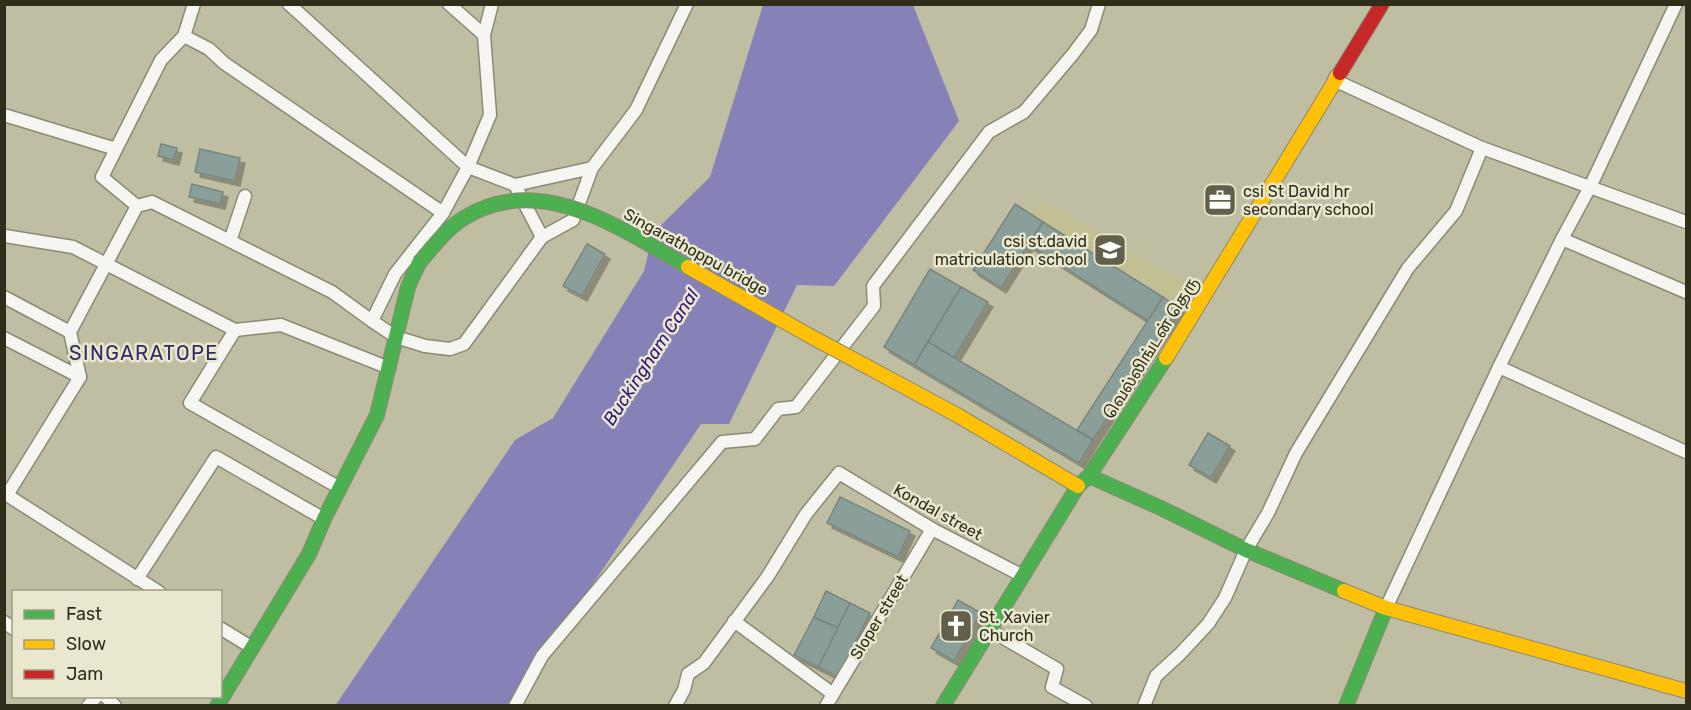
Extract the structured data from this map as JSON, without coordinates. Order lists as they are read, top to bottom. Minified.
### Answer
{"streets":{"main road":["Singarathoppu bridge","வெல்லிங்டன் தெரு"],"street":["Kondal street","Sloper street"]},"crossings":[["Singarathoppu bridge","வெல்லிங்டன் தெரு"],["வெல்லிங்டன் தெரு","Kondal street"],["Kondal street","Sloper street"]],"districts":["SINGARATOPE"],"water":["Buckingham Canal"],"places":{"office":["csi St David hr secondary school"],"school or university":["csi st.david matriculation school"],"church":["St. Xavier Church"]},"legend":["Fast","Slow","Jam"]}
